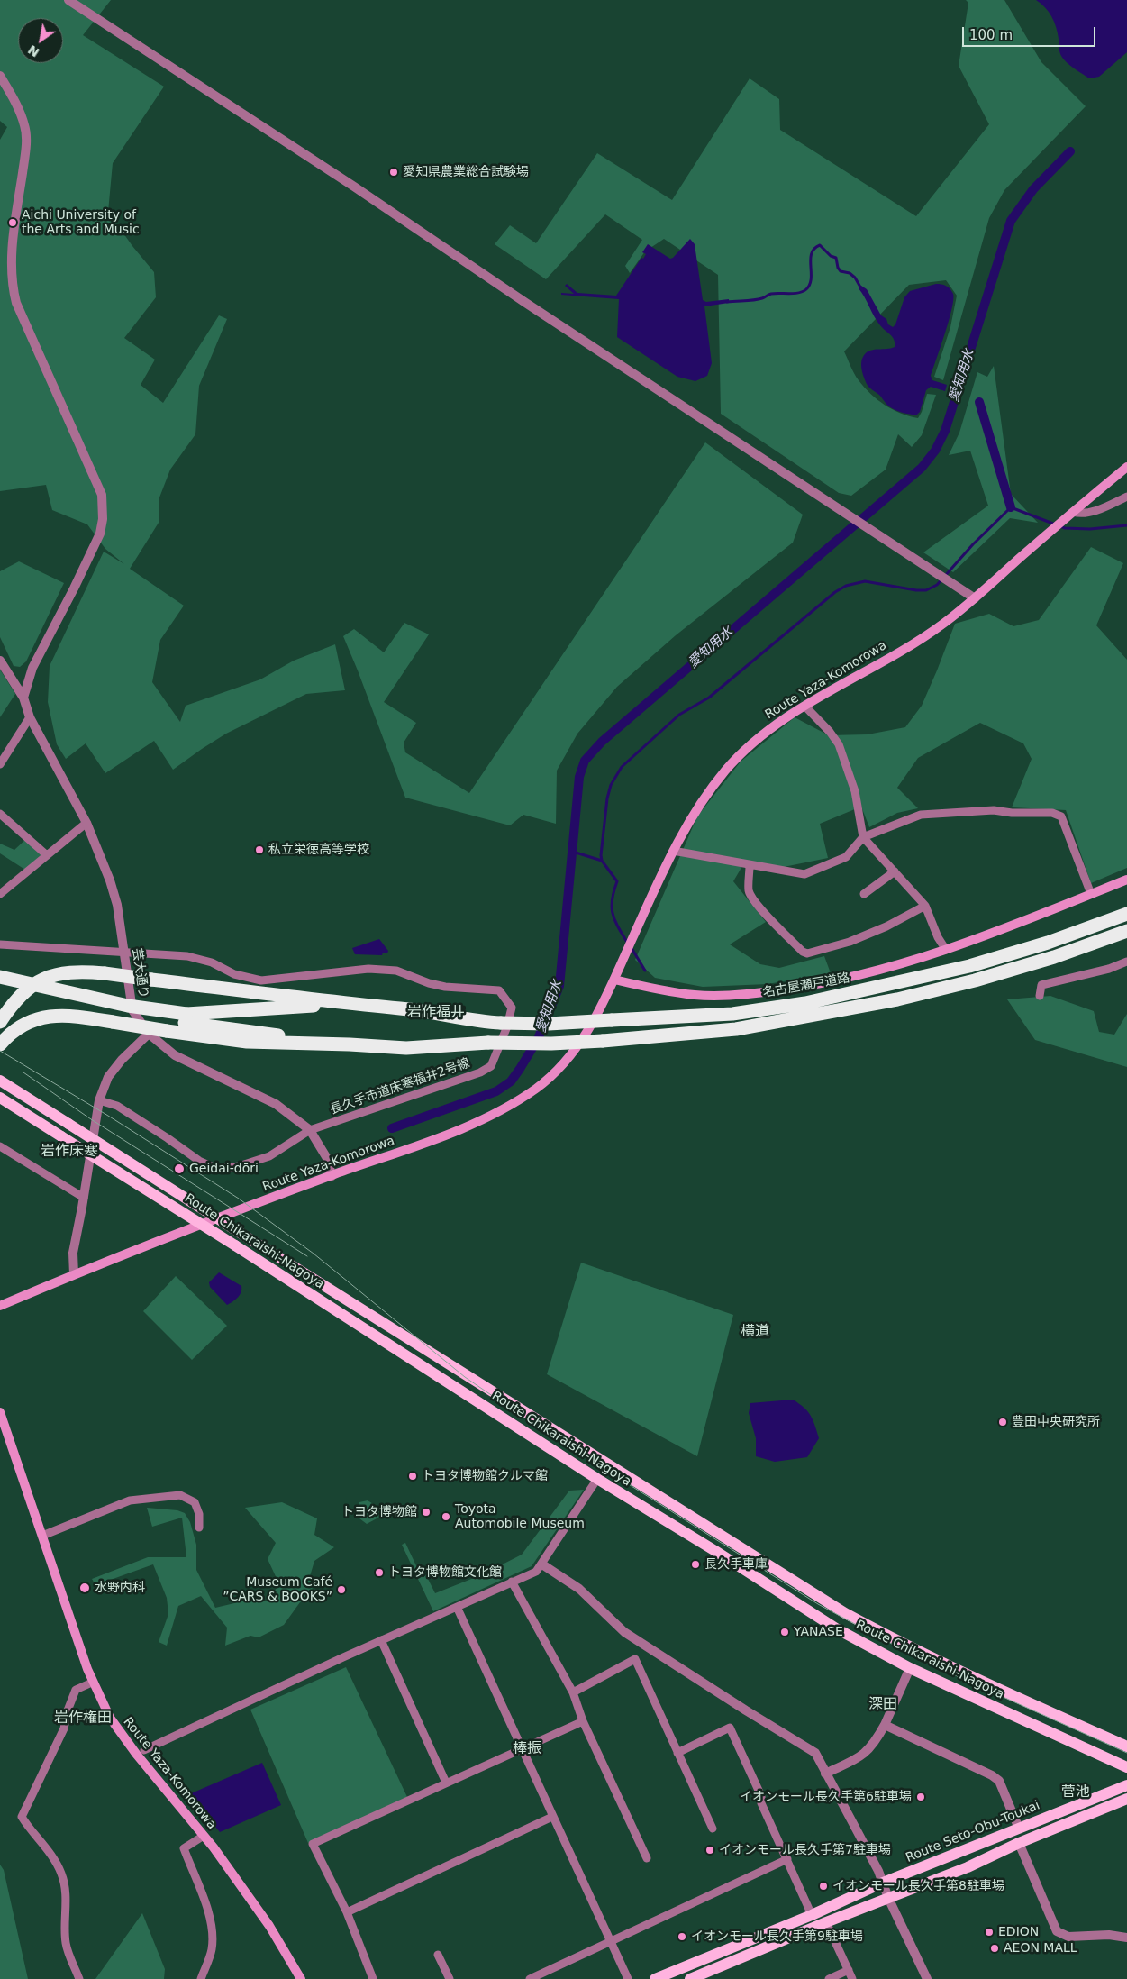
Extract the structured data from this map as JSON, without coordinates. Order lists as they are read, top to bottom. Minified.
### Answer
{"streets":{"highway":["名古屋瀬戸道路"],"main road":["Route Yaza-Komorowa","Route Chikaraishi-Nagoya","Route Seto-Obu-Toukai"],"street":["芸大通り","長久手市道床寒福井2号線"]},"crossings":[["芸大通り","長久手市道床寒福井2号線"]],"districts":["岩作福井","岩作床寒","横道","深田","岩作権田","棒振","菅池"],"water":["愛知用水"],"places":["愛知県農業総合試験場","Aichi University of the Arts and Music","私立栄徳高等学校","Geidai-dōri","豊田中央研究所","トヨタ博物館クルマ館","トヨタ博物館","Toyota Automobile Museum","長久手車庫","トヨタ博物館文化館","水野内科","Museum Café ”CARS & BOOKS”","YANASE","イオンモール長久手第6駐車場","イオンモール長久手第7駐車場","イオンモール長久手第8駐車場","EDION","イオンモール長久手第9駐車場","AEON MALL"],"scale_bar":"100 m","north":"bottom left"}
